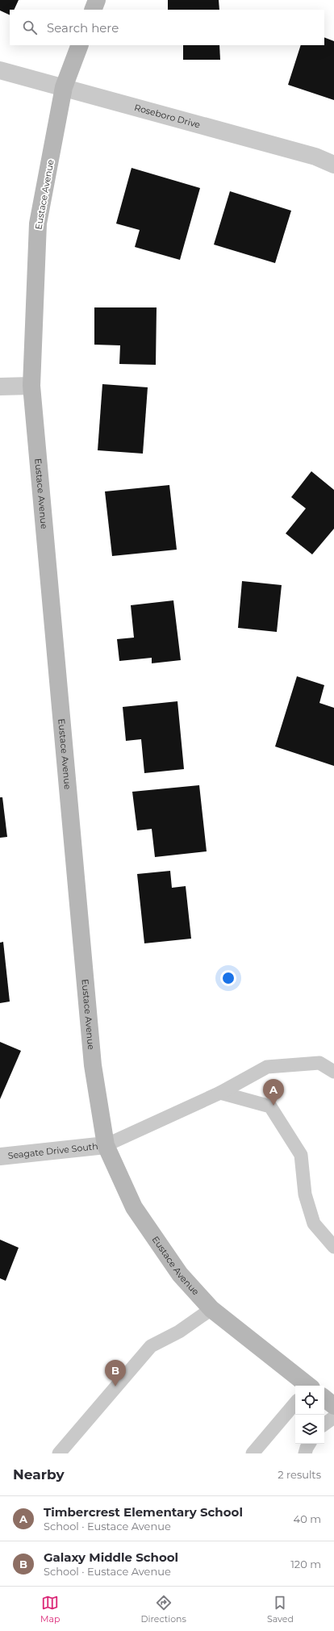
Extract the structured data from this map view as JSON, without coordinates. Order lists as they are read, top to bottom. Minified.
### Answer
{"streets":{"street":["Roseboro Drive","Eustace Avenue","Seagate Drive South"]},"crossings":[["Roseboro Drive","Eustace Avenue"],["Eustace Avenue","Seagate Drive South"]],"page":{"search":"Search here","pins":["A","B"],"heading":["Nearby","2 results"],"list":[{"mark":"A","name":"Timbercrest Elementary School","note":"School · Eustace Avenue","value":"40 m"},{"mark":"B","name":"Galaxy Middle School","note":"School · Eustace Avenue","value":"120 m"}],"nav":["Map","Directions","Saved"]}}
